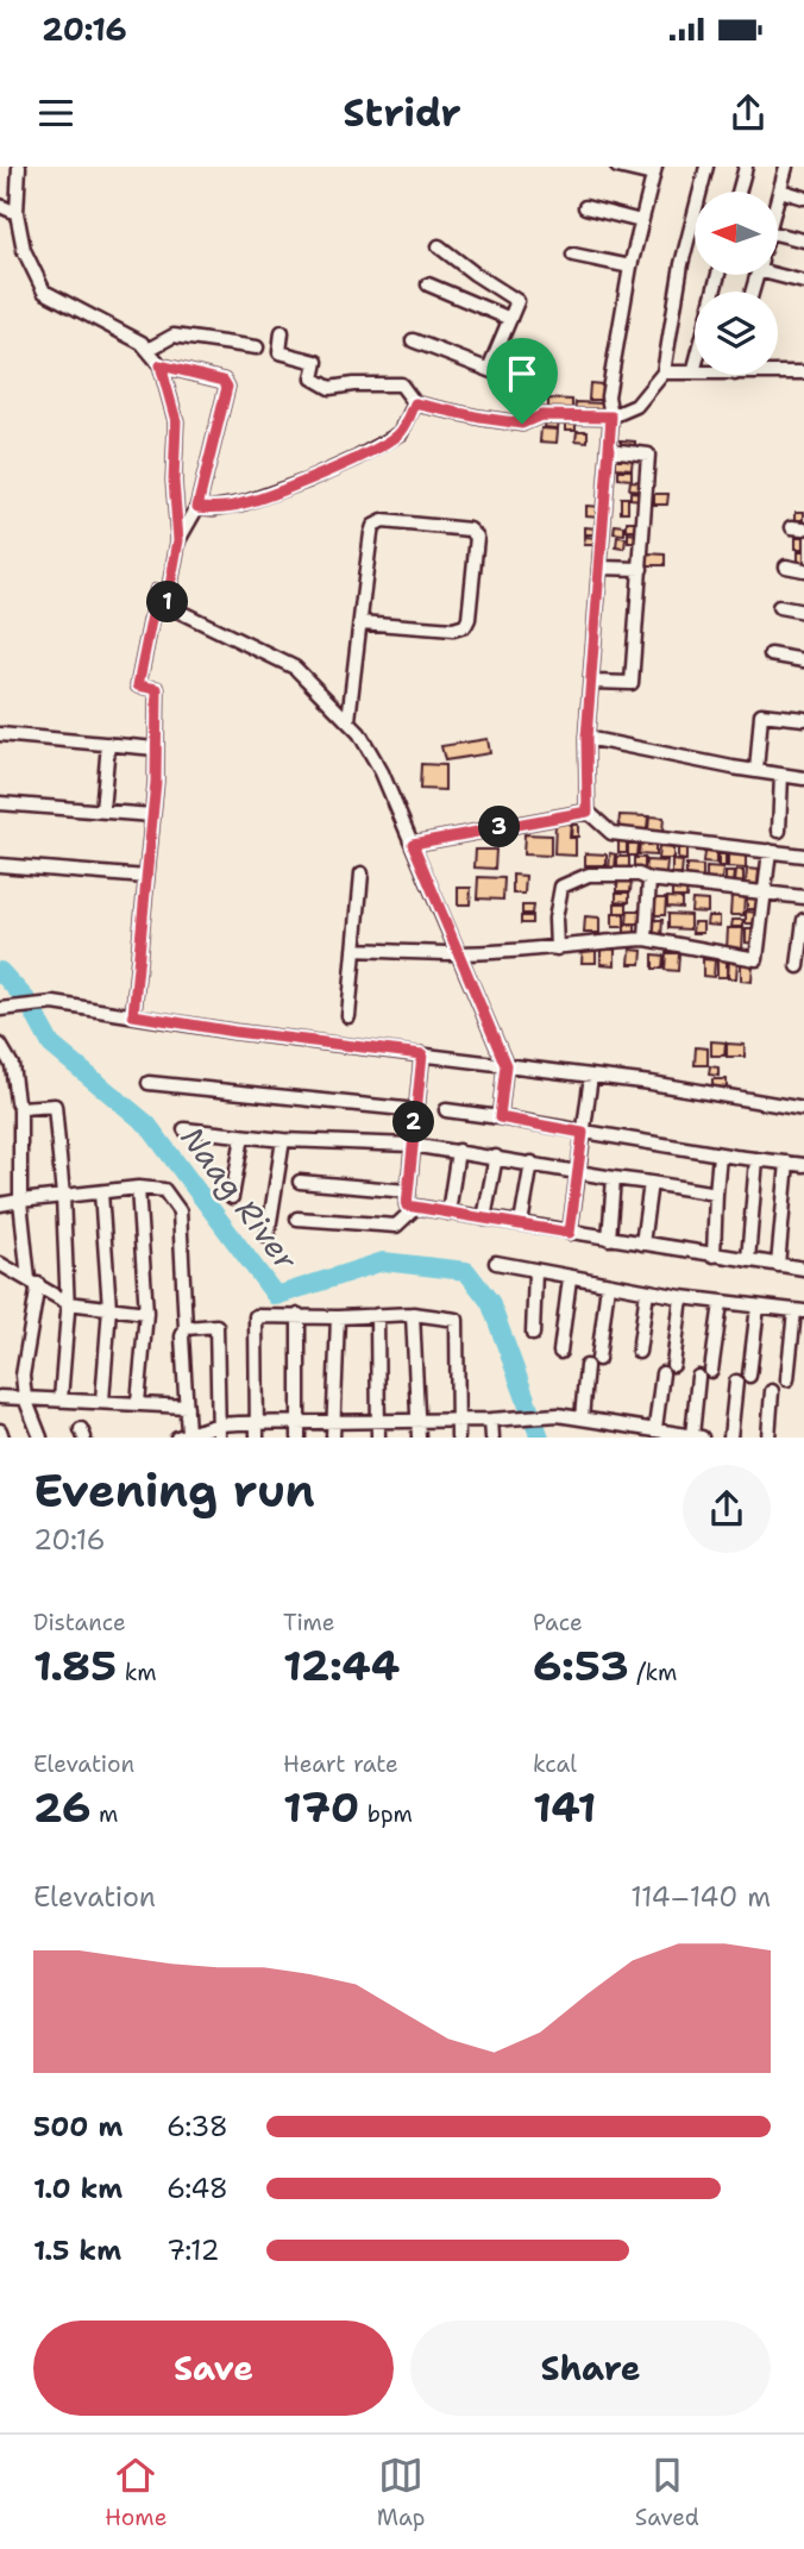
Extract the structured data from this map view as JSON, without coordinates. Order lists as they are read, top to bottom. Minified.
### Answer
{"water":["Naag River"],"north":"left","page":{"status":"20:16","header":"Stridr","pins":["1","3","2"],"heading":["Evening run","20:16"],"stats":[["Distance","1.85 km"],["Time","12:44"],["Pace","6:53 /km"],["Elevation","26 m"],["Heart rate","170 bpm"],["kcal","141"]],"chart":["Elevation","114–140 m"],"list":[{"name":"500 m","note":"6:38"},{"name":"1.0 km","note":"6:48"},{"name":"1.5 km","note":"7:12"}],"buttons":["Save","Share"],"tabs":["Home","Map","Saved"]}}
